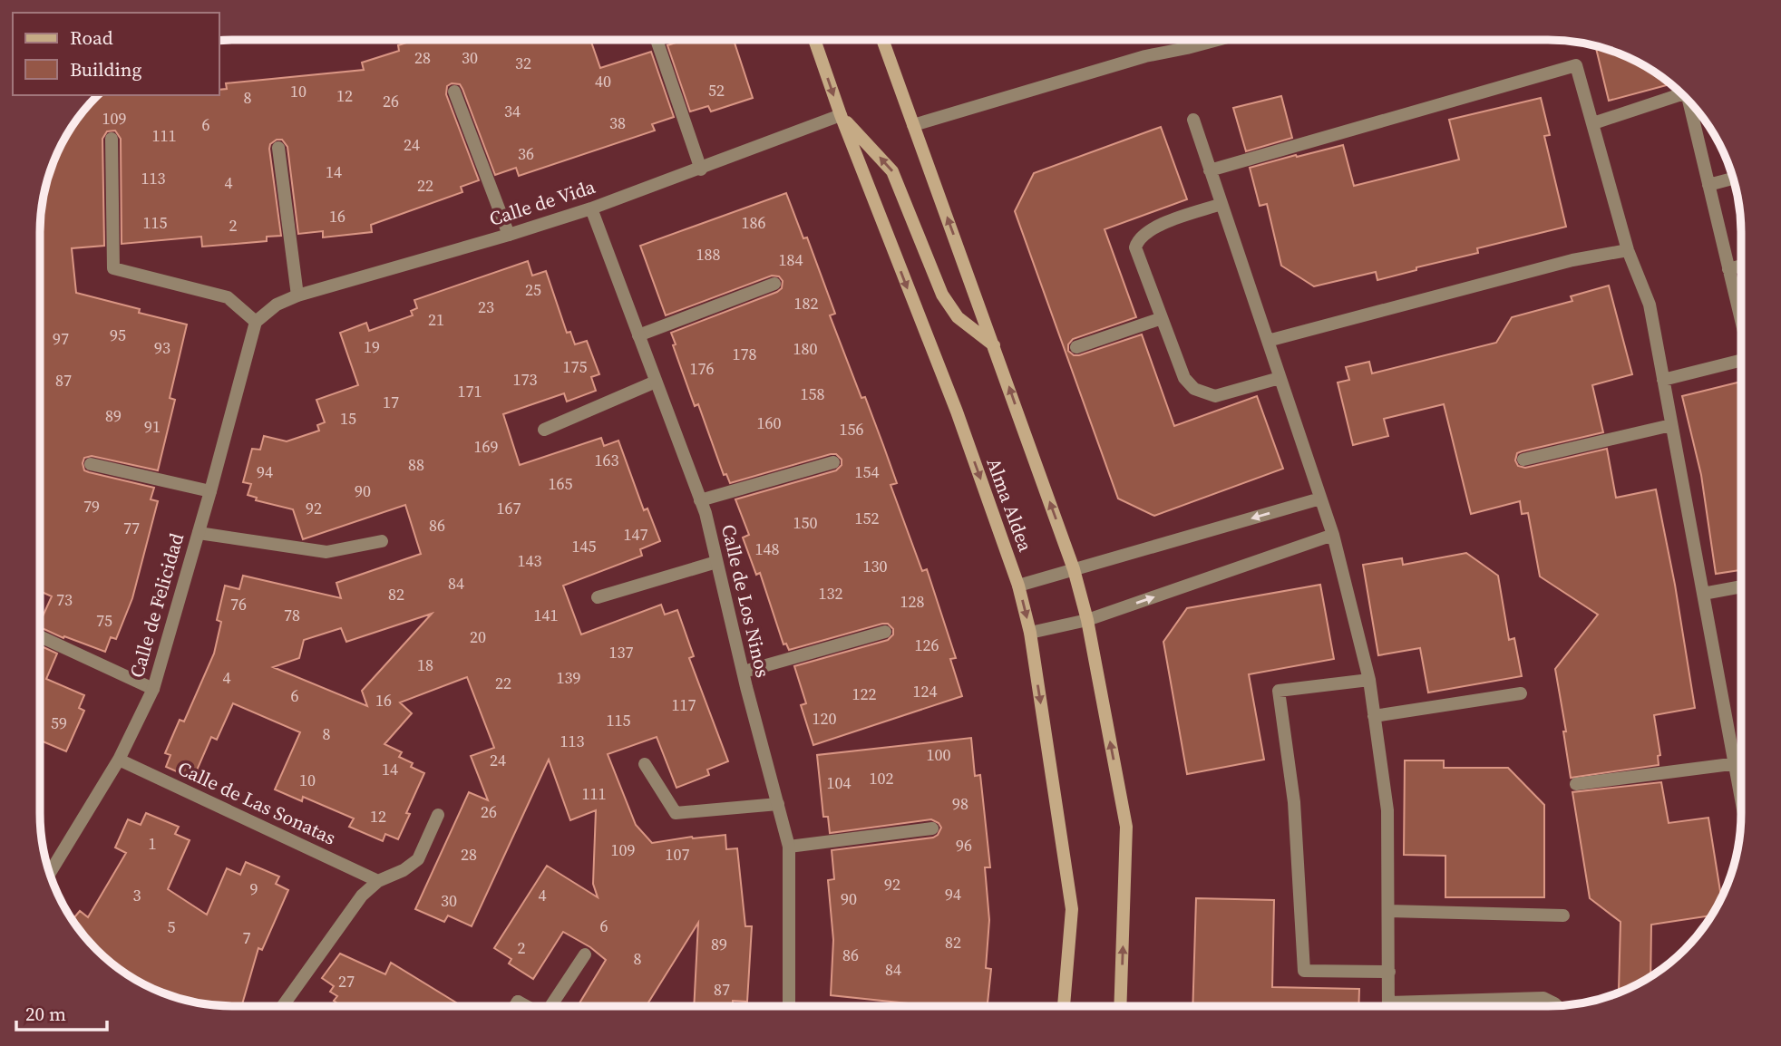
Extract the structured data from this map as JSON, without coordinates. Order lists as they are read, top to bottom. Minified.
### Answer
{"streets":{"main road":["Alma Aldea"],"street":["Calle de Vida","Calle de Los Ninos","Calle de Felicidad","Calle de Las Sonatas"]},"crossings":[["Calle de Vida","Alma Aldea"],["Calle de Vida","Calle de Los Ninos"],["Calle de Vida","Calle de Felicidad"],["Calle de Felicidad","Calle de Las Sonatas"]],"house_numbers":["28","30","32","40","52","10","12","8","26","34","109","38","6","111","24","36","14","113","4","22","16","115","186","2","188","184","25","182","23","21","95","97","19","93","180","178","175","176","173","87","171","158","17","89","15","160","91","156","169","163","88","94","154","165","90","79","92","167","152","150","86","77","147","145","148","143","130","84","132","82","73","128","76","78","141","75","20","126","137","18","4","139","22","124","122","6","16","117","120","115","59","8","113","100","24","14","102","10","104","111","98","26","12","1","96","109","28","107","92","9","94","3","4","90","30","6","5","7","82","89","2","86","8","84","27","87"],"legend":["Road","Building"],"scale_bar":"20 m"}
